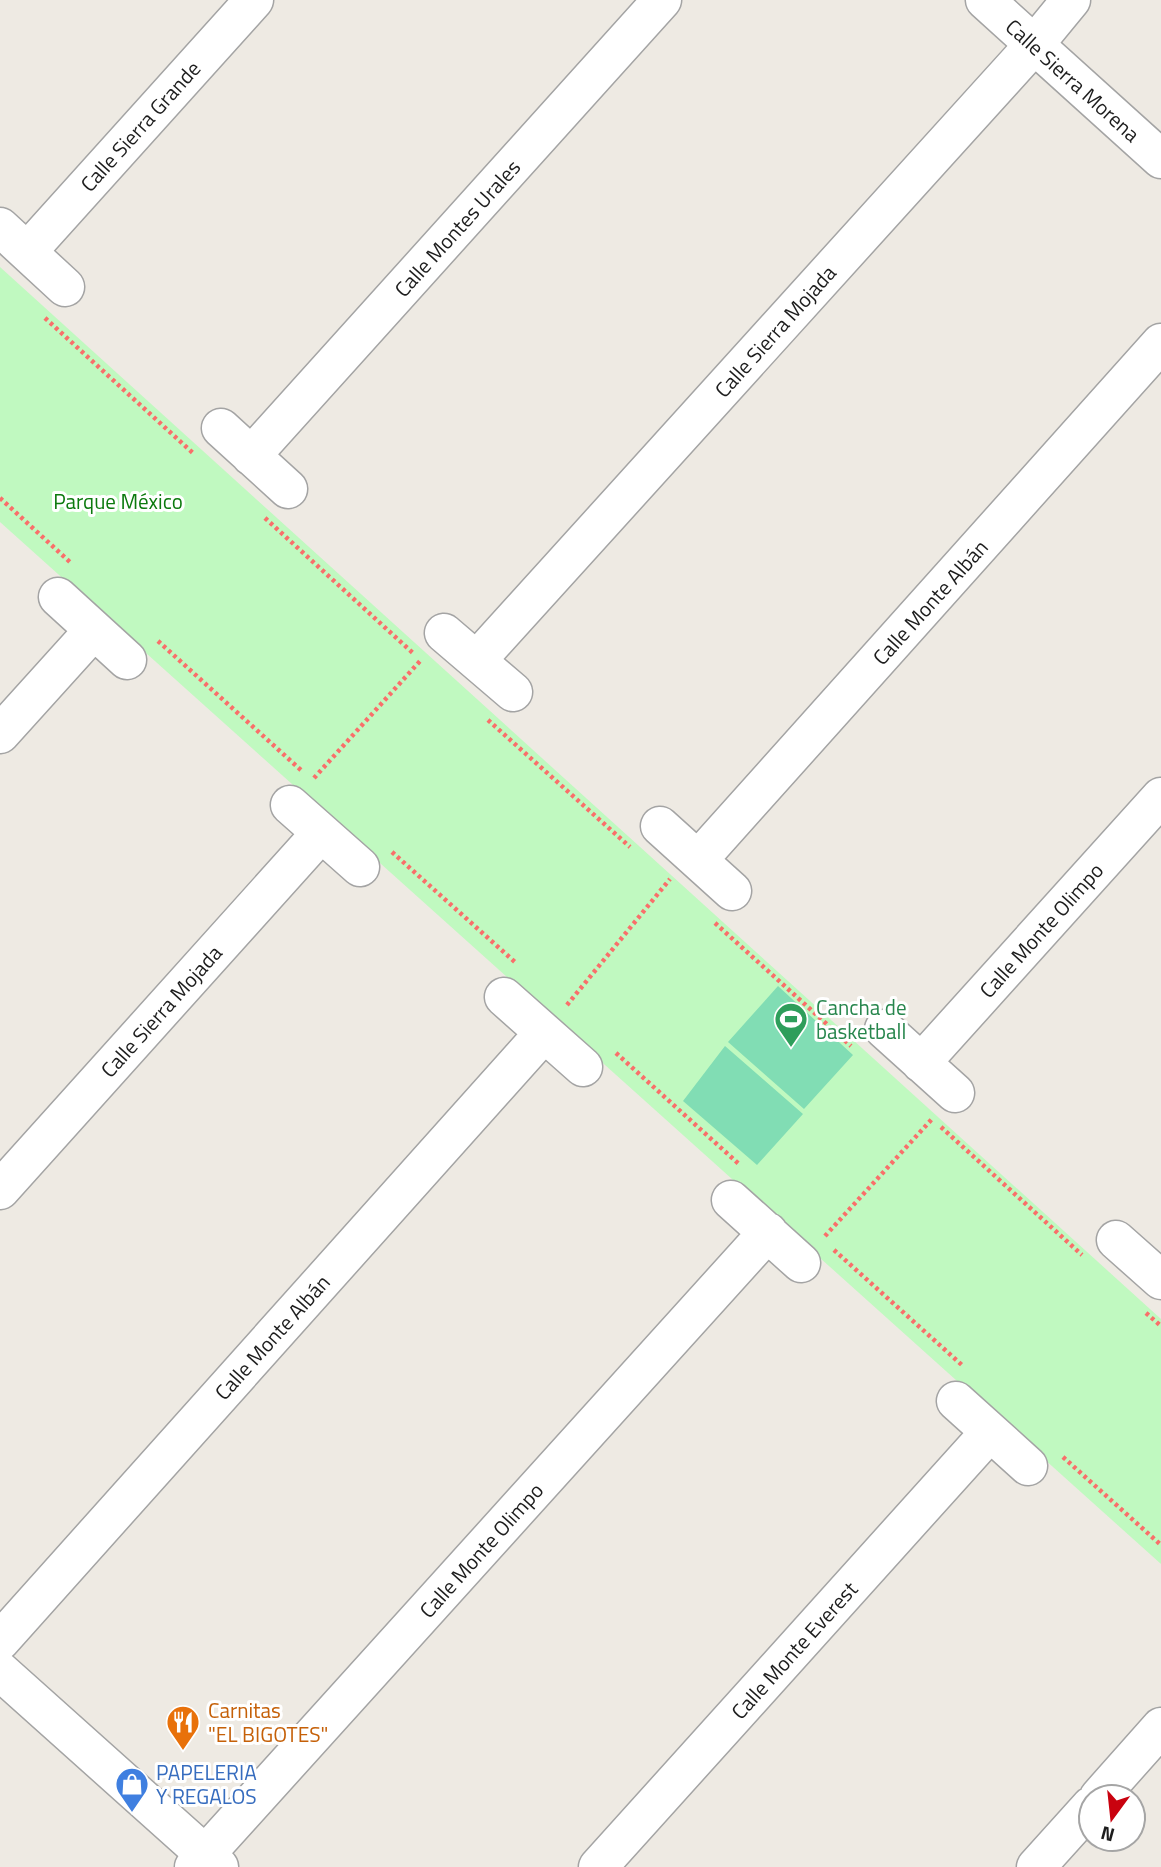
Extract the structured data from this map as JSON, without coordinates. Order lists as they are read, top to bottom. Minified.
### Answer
{"streets":{"street":["Calle Sierra Morena","Calle Sierra Grande","Calle Montes Urales","Calle Sierra Mojada","Calle Monte Albán","Calle Monte Olimpo","Calle Monte Everest"]},"crossings":[["Calle Sierra Morena","Calle Sierra Mojada"]],"parks":["Parque México"],"places":{"sports":["Cancha de basketball"],"restaurant":["Carnitas \"EL BIGOTES\""],"shop":["PAPELERIA Y REGALOS"]},"north":"bottom"}
